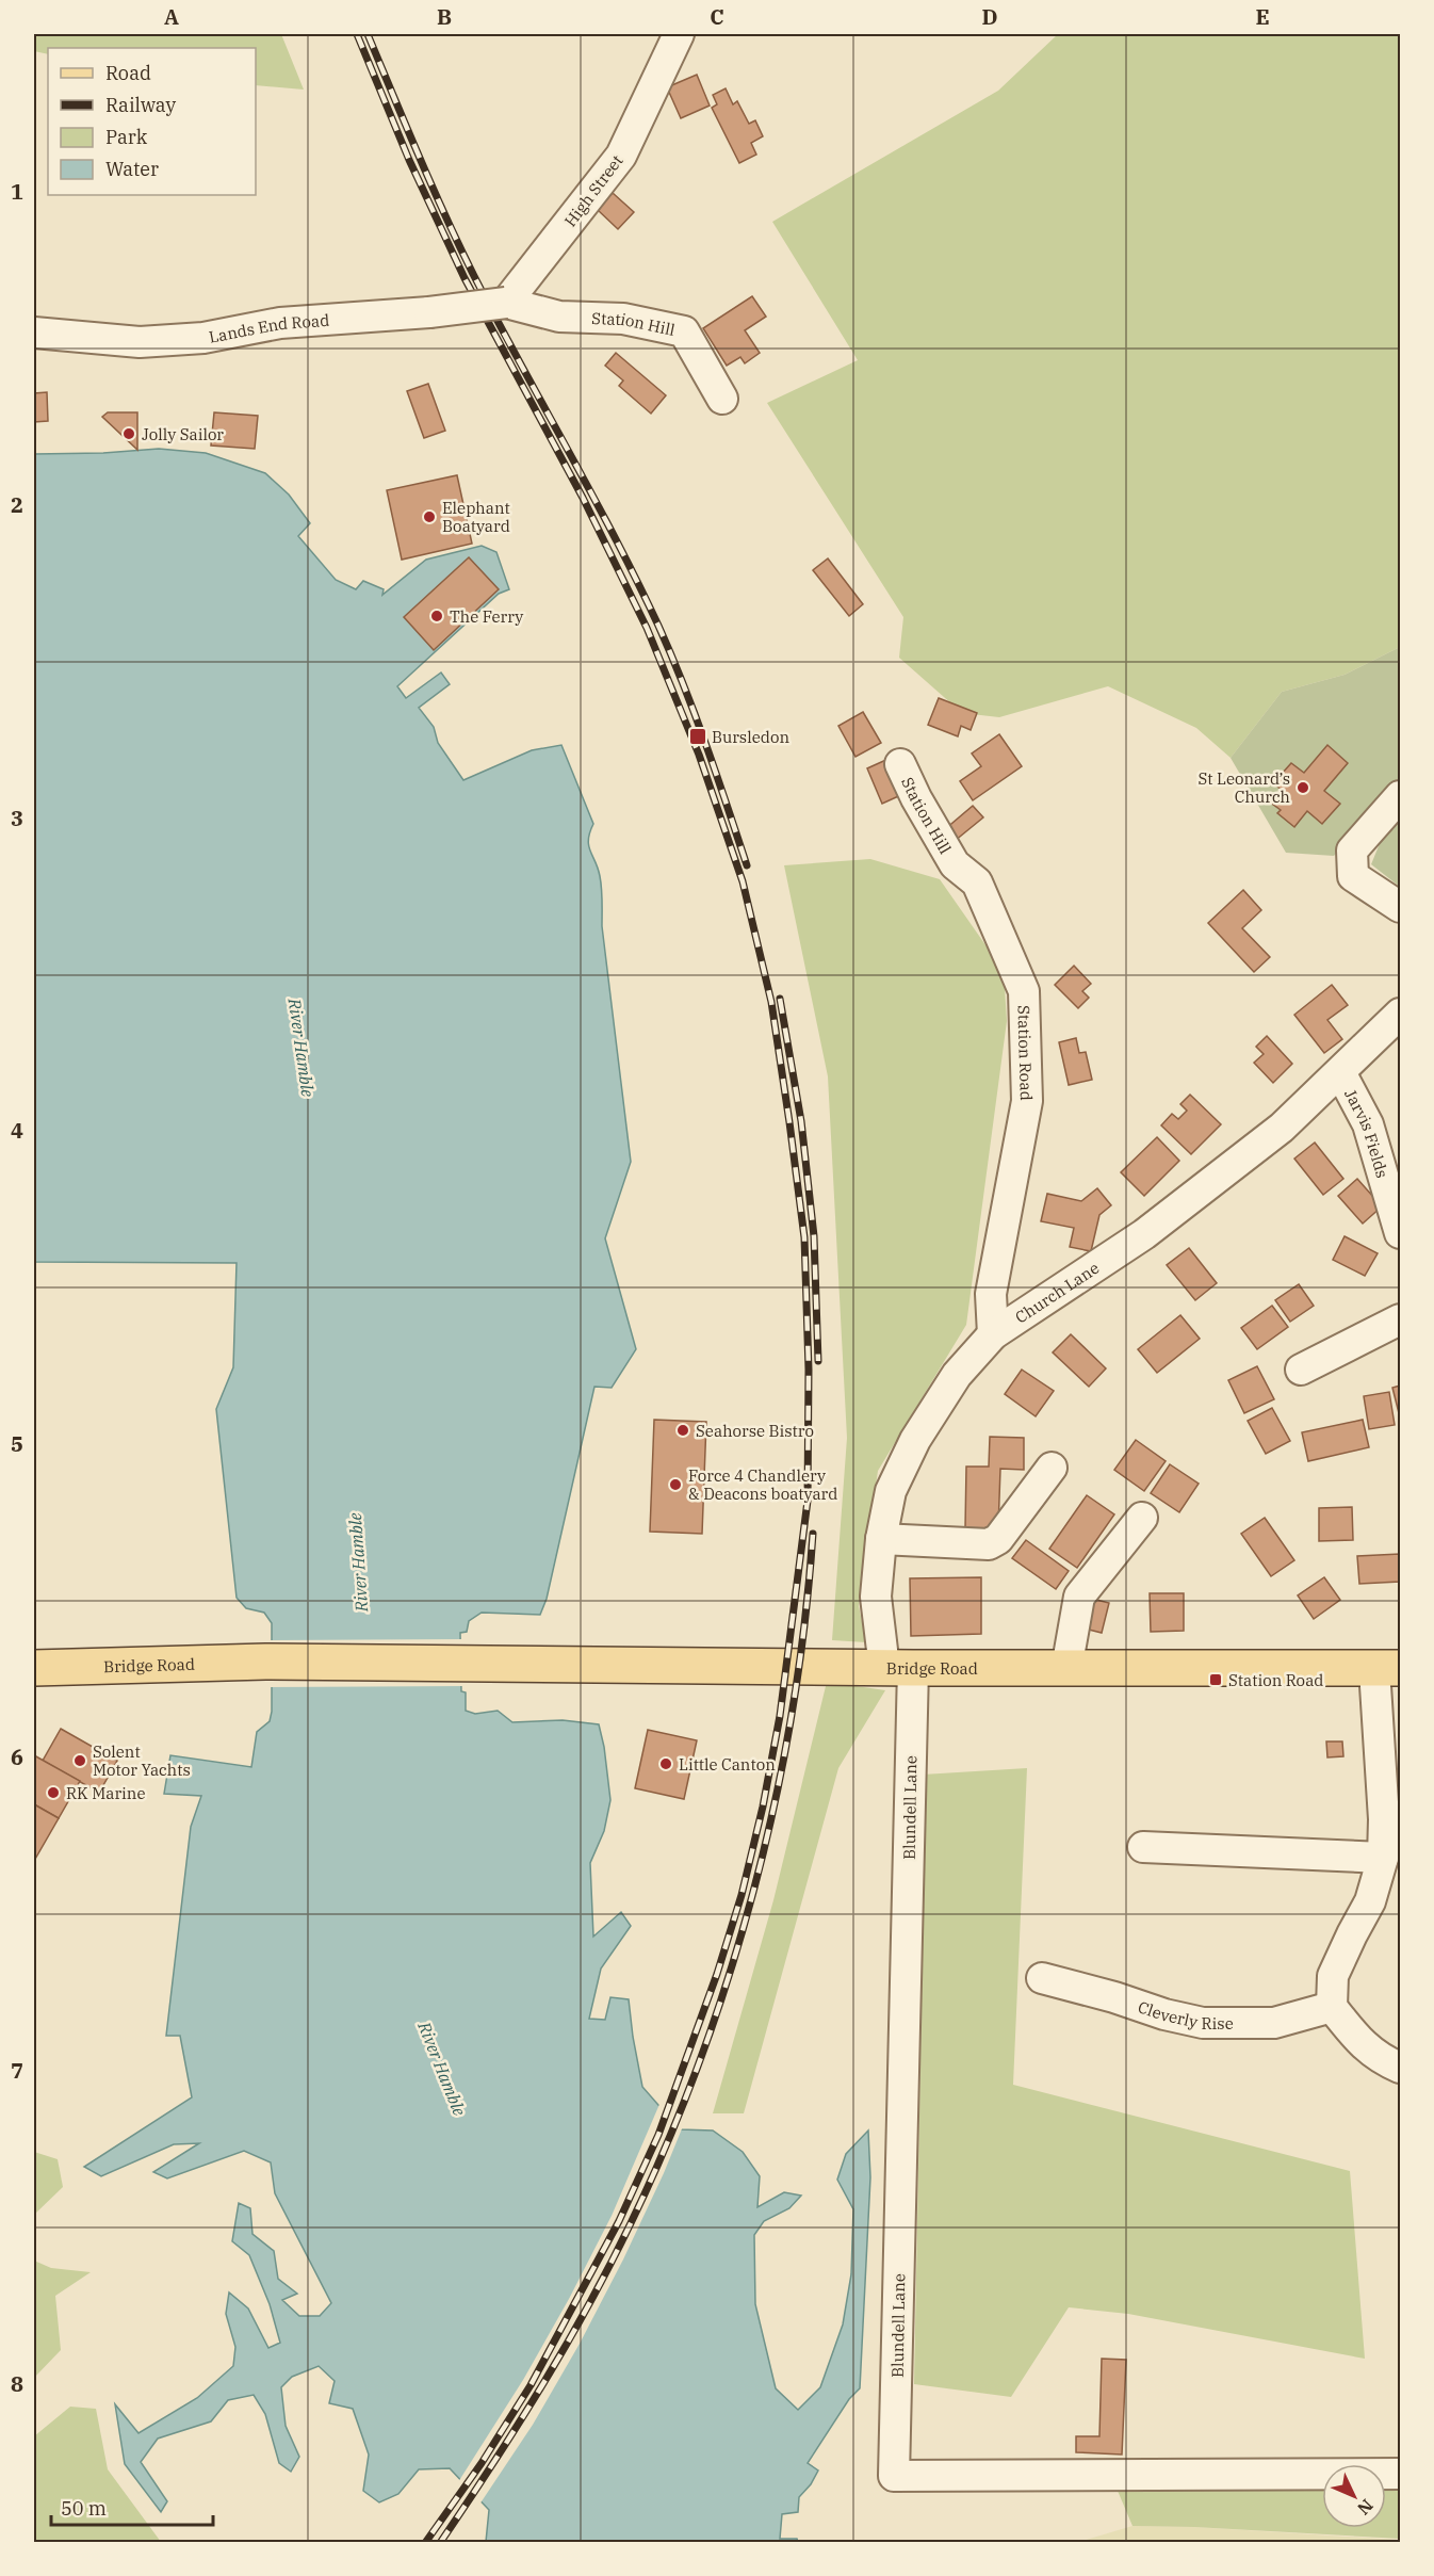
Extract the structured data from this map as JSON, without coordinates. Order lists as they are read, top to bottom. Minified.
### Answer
{"streets":{"main road":["Bridge Road"],"street":["High Street","Station Hill","Lands End Road","Station Road","Jarvis Fields","Church Lane","Blundell Lane","Cleverly Rise"]},"crossings":[["High Street","Station Hill"],["High Street","Lands End Road"],["Station Hill","Lands End Road"],["Station Hill","Station Road"],["Station Road","Church Lane"],["Jarvis Fields","Church Lane"],["Church Lane","Bridge Road"],["Church Lane","Blundell Lane"],["Bridge Road","Blundell Lane"]],"water":["River Hamble"],"places":{"other":["Jolly Sailor","Elephant Boatyard","The Ferry","St Leonard’s Church","Seahorse Bistro","Force 4 Chandlery & Deacons boatyard","Solent Motor Yachts","Little Canton","RK Marine"],"transit":["Bursledon","Station Road"]},"legend":["Road","Railway","Park","Water"],"scale_bar":"50 m","north":"bottom right","grid":{"columns":["A","B","C","D","E"],"rows":["1","2","3","4","5","6","7","8"]}}
